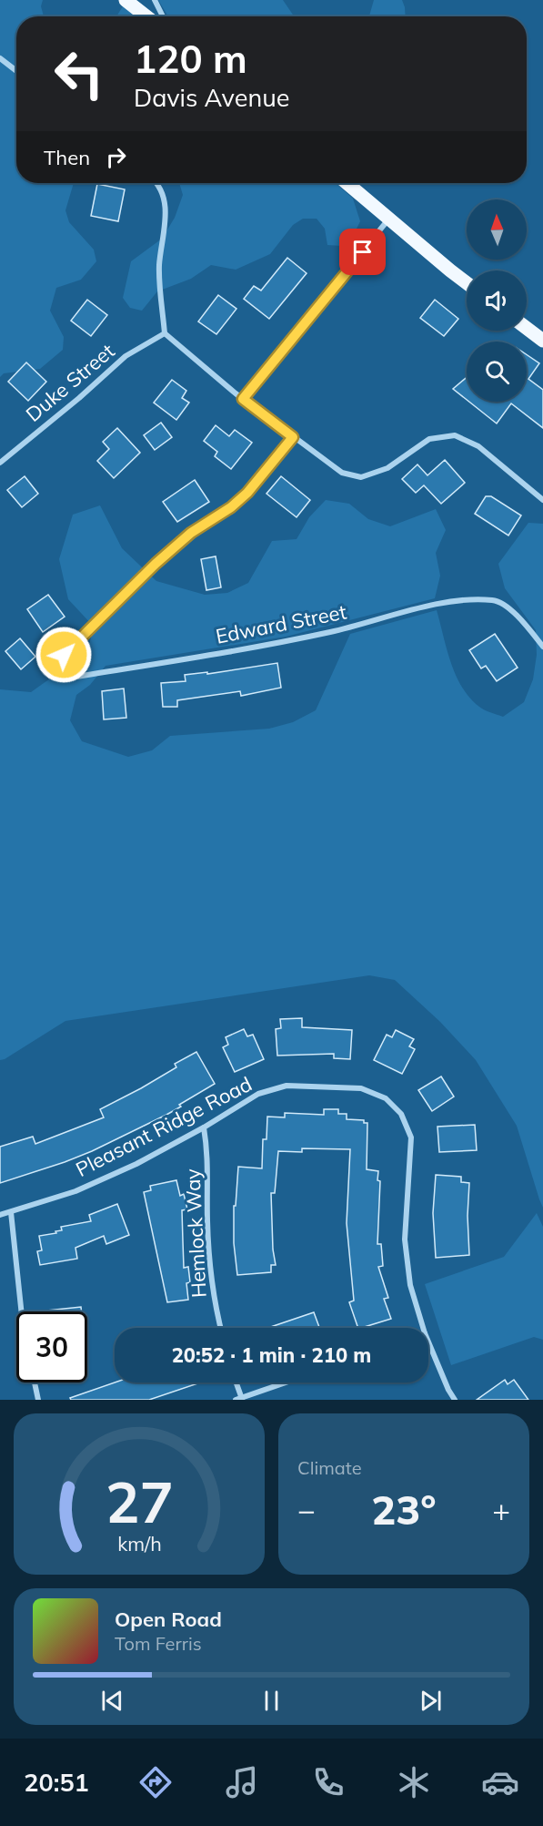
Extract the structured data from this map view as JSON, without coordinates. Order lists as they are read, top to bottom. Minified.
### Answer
{"streets":{"street":["Duke Street","Edward Street","Pleasant Ridge Road","Hemlock Way"]},"crossings":[["Pleasant Ridge Road","Hemlock Way"]],"north":"top","page":{"turn":["120 m","Davis Avenue"],"then":"Then","limit":"30","trip":"20:52 · 1 min · 210 m","tile":"Climate","heat":["−","23°","+"],"song":["Open Road","Tom Ferris"],"tabs":"20:51","gauge":["27","km/h"]}}
